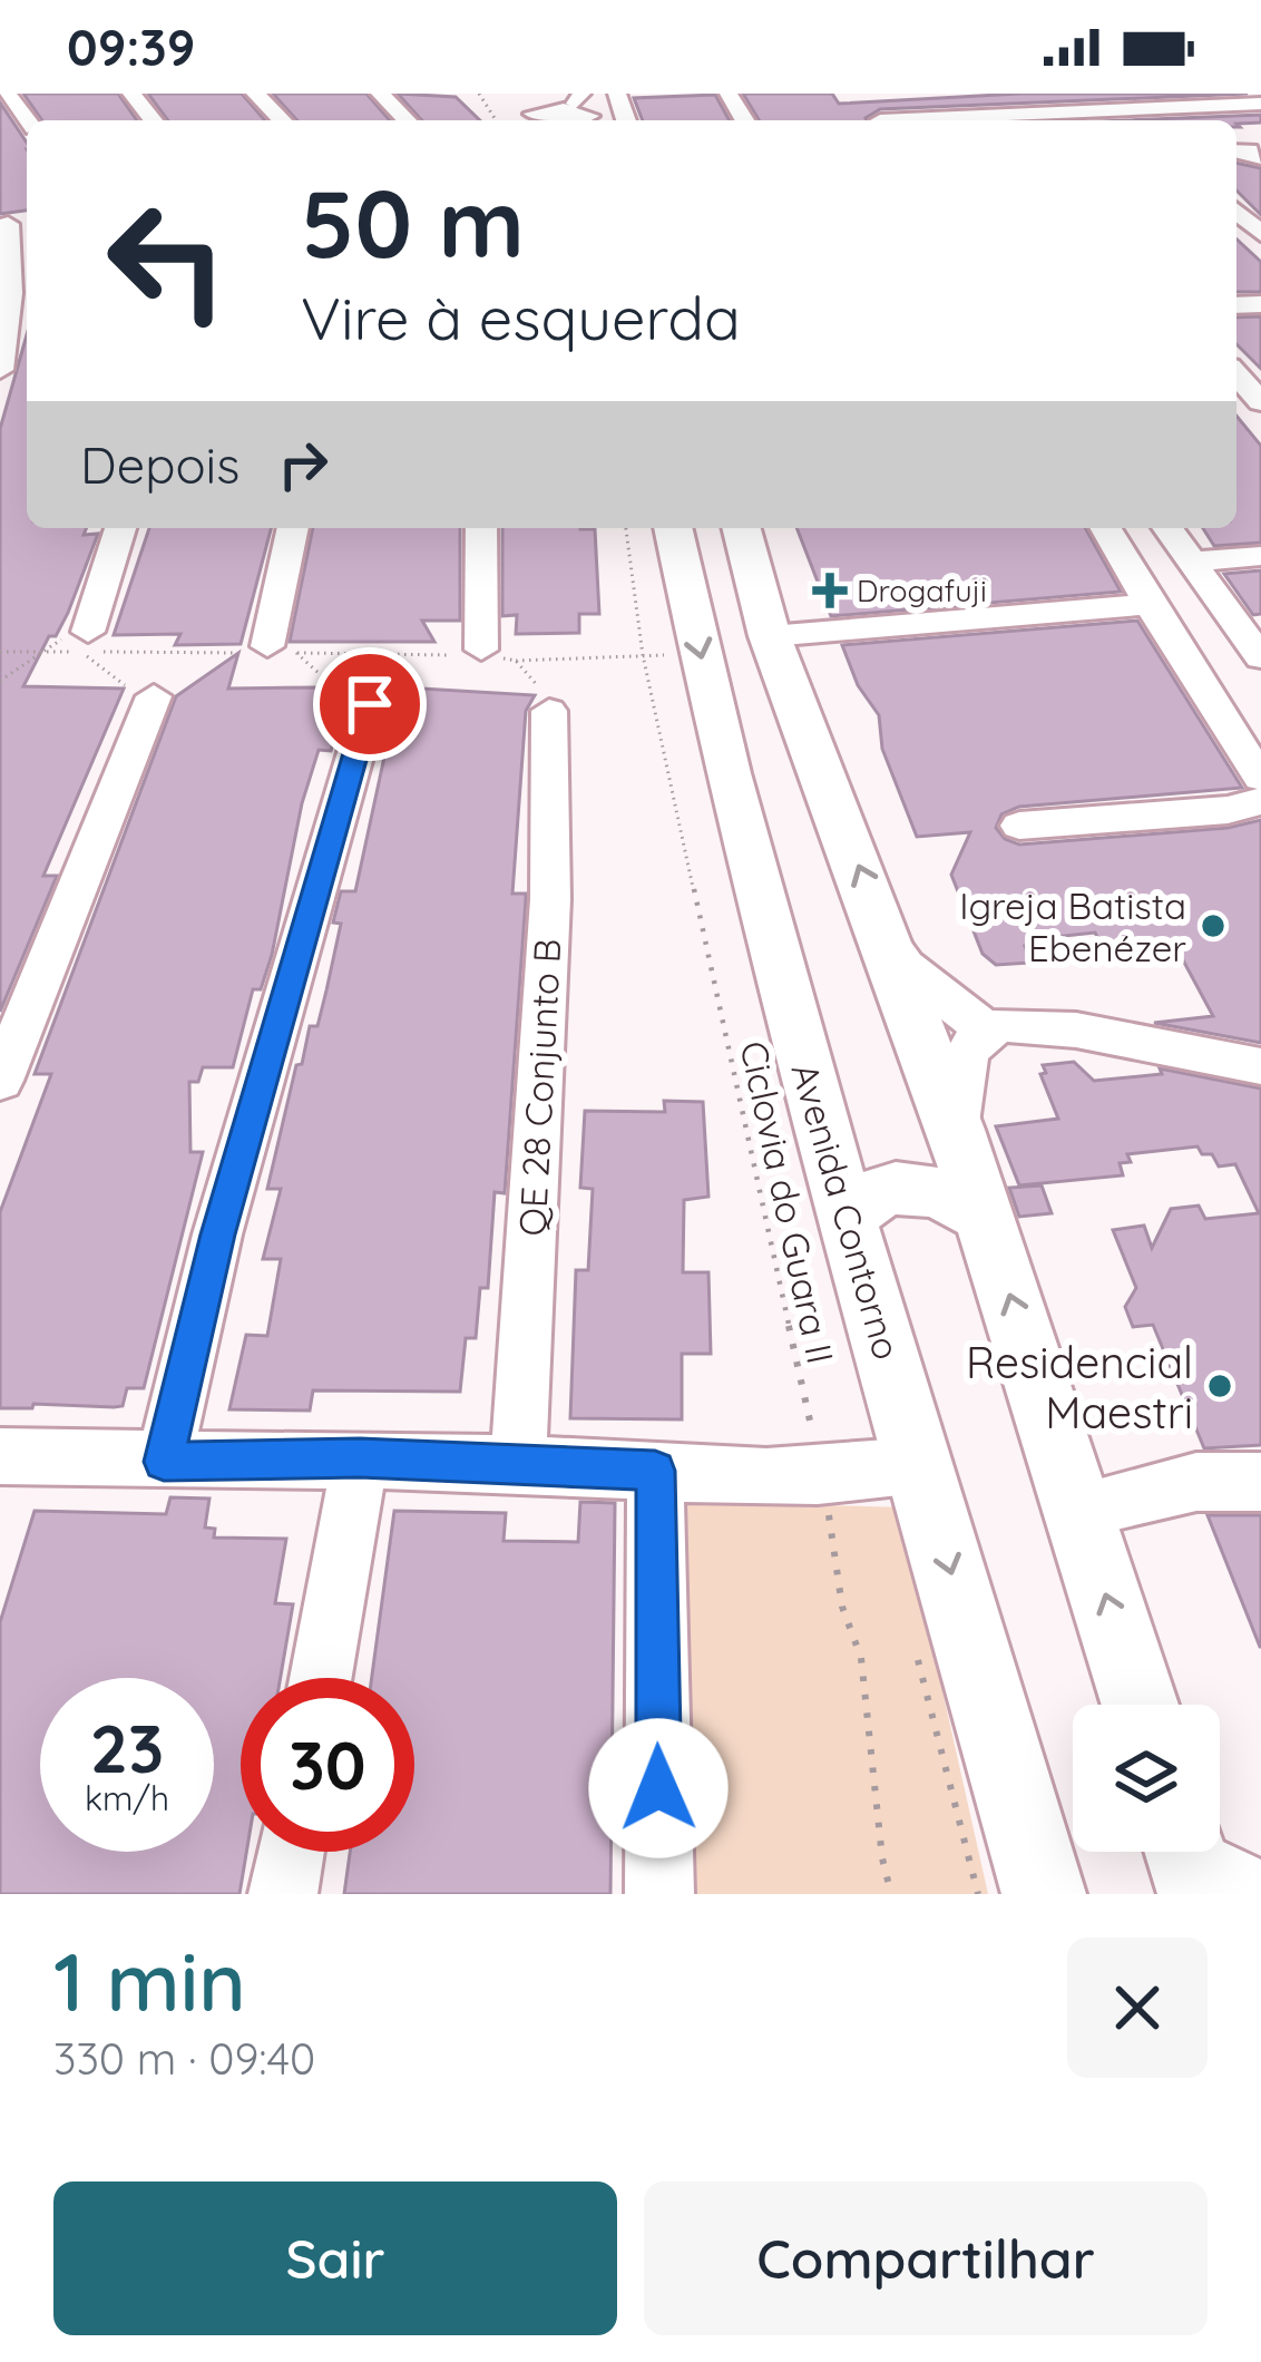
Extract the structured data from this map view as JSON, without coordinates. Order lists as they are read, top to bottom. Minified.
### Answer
{"streets":{"main road":["Avenida Contorno"],"street":["QE 28 Conjunto B"],"path":["Ciclovia do Guara II"]},"places":{"health":["Drogafuji"],"other":["Igreja Batista Ebenézer","Residencial Maestri"]},"page":{"status":"09:39","turn":["50 m","Vire à esquerda"],"then":"Depois","speed":"23 km/h","limit":"30","heading":["1 min","330 m · 09:40"],"buttons":["Sair","Compartilhar"]}}
